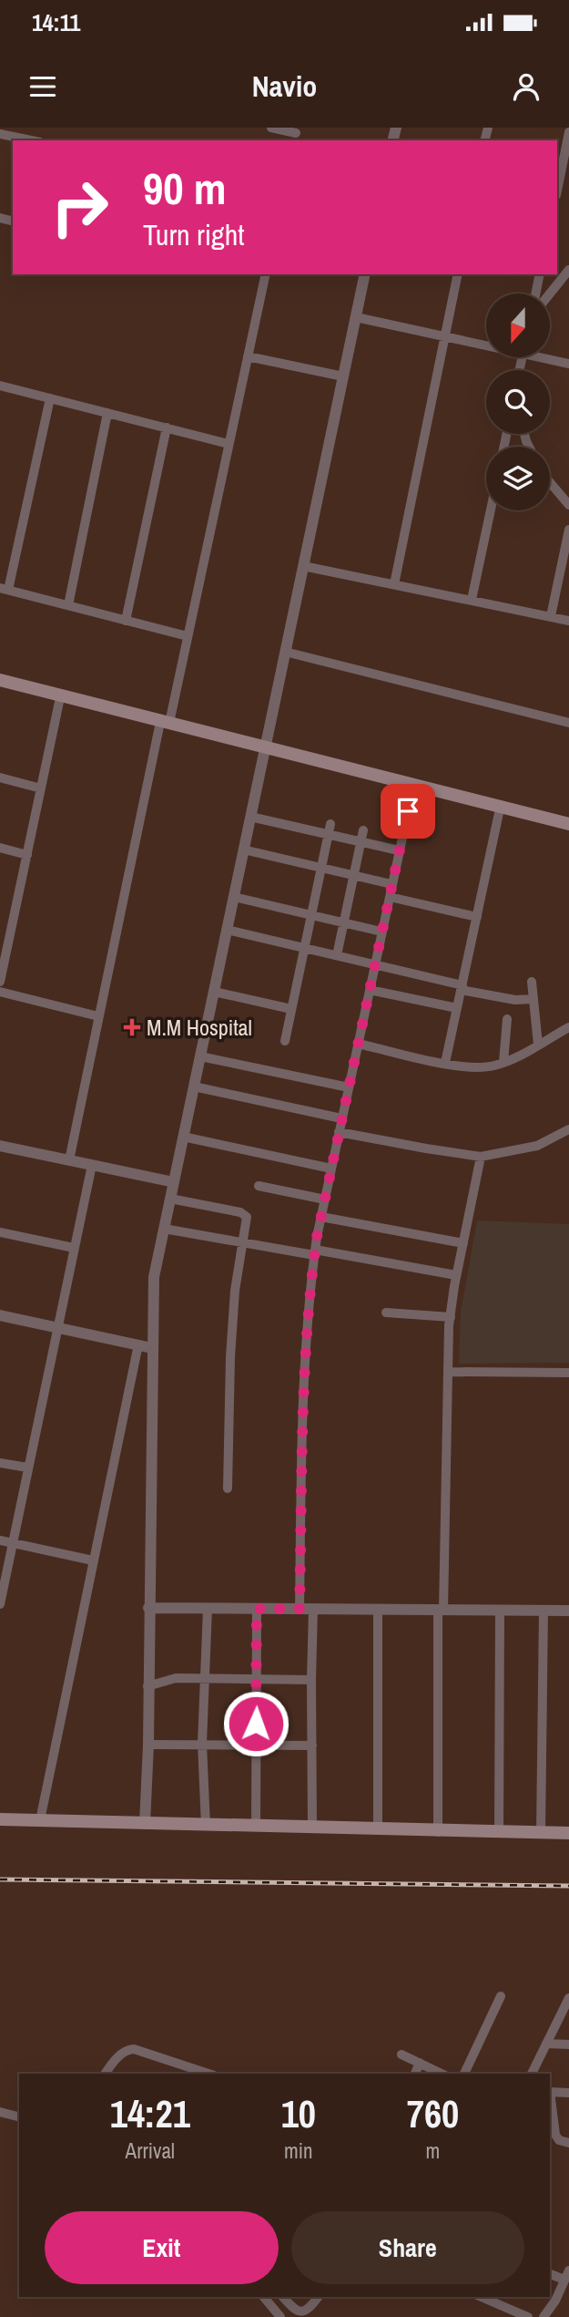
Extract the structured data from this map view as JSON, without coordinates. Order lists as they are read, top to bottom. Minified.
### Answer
{"places":{"health":["M.M Hospital"]},"north":"bottom","page":{"status":"14:11","header":"Navio","turn":["90 m","Turn right"],"eta":["14:21","Arrival","10","min","760","m"],"buttons":["Exit","Share"]}}
